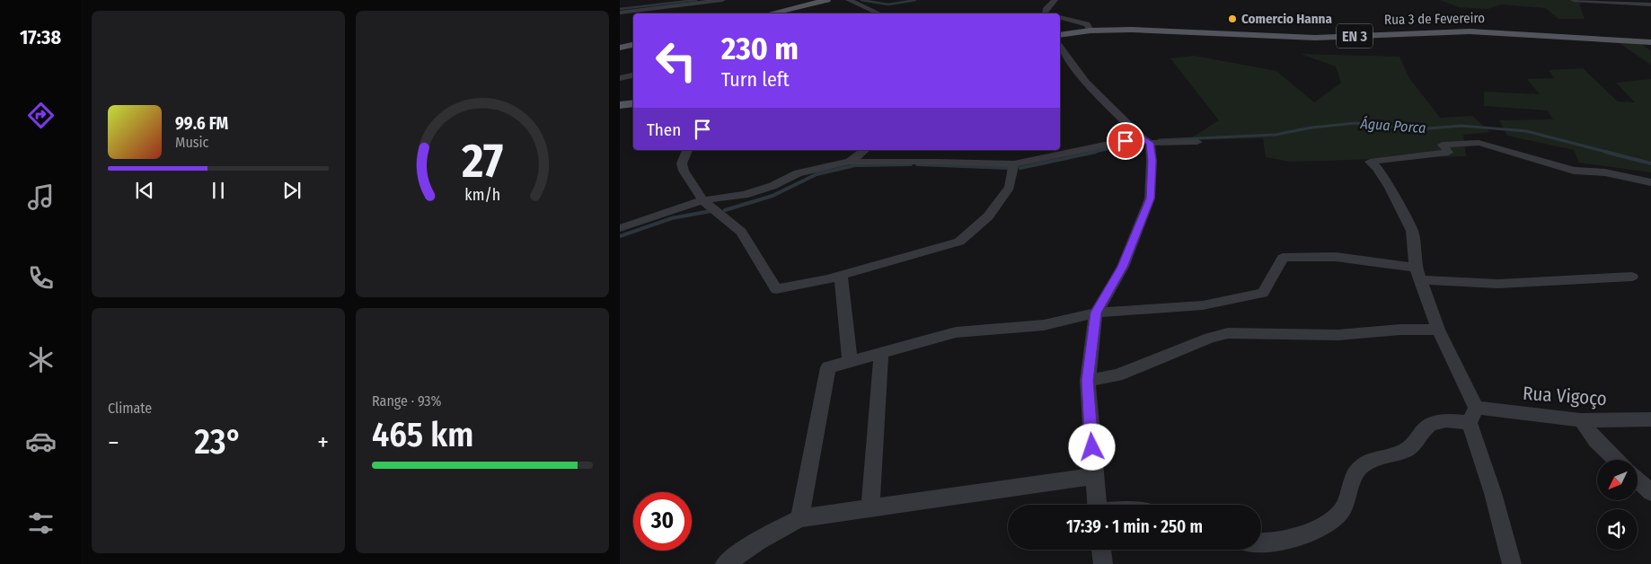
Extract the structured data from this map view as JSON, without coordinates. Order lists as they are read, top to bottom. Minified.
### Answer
{"streets":{"main road":["Rua 3 de Fevereiro","EN 3"],"street":["Rua Vigoço"]},"water":["Água Porca"],"places":["Comercio Hanna"],"north":"bottom left","page":{"tabs":"17:38","turn":["230 m","Turn left"],"song":["99.6 FM","Music"],"then":"Then","tile":["Climate",["Range · 93%","465 km"]],"heat":["−","23°","+"],"limit":"30","trip":"17:39 · 1 min · 250 m","gauge":["27","km/h"]}}
